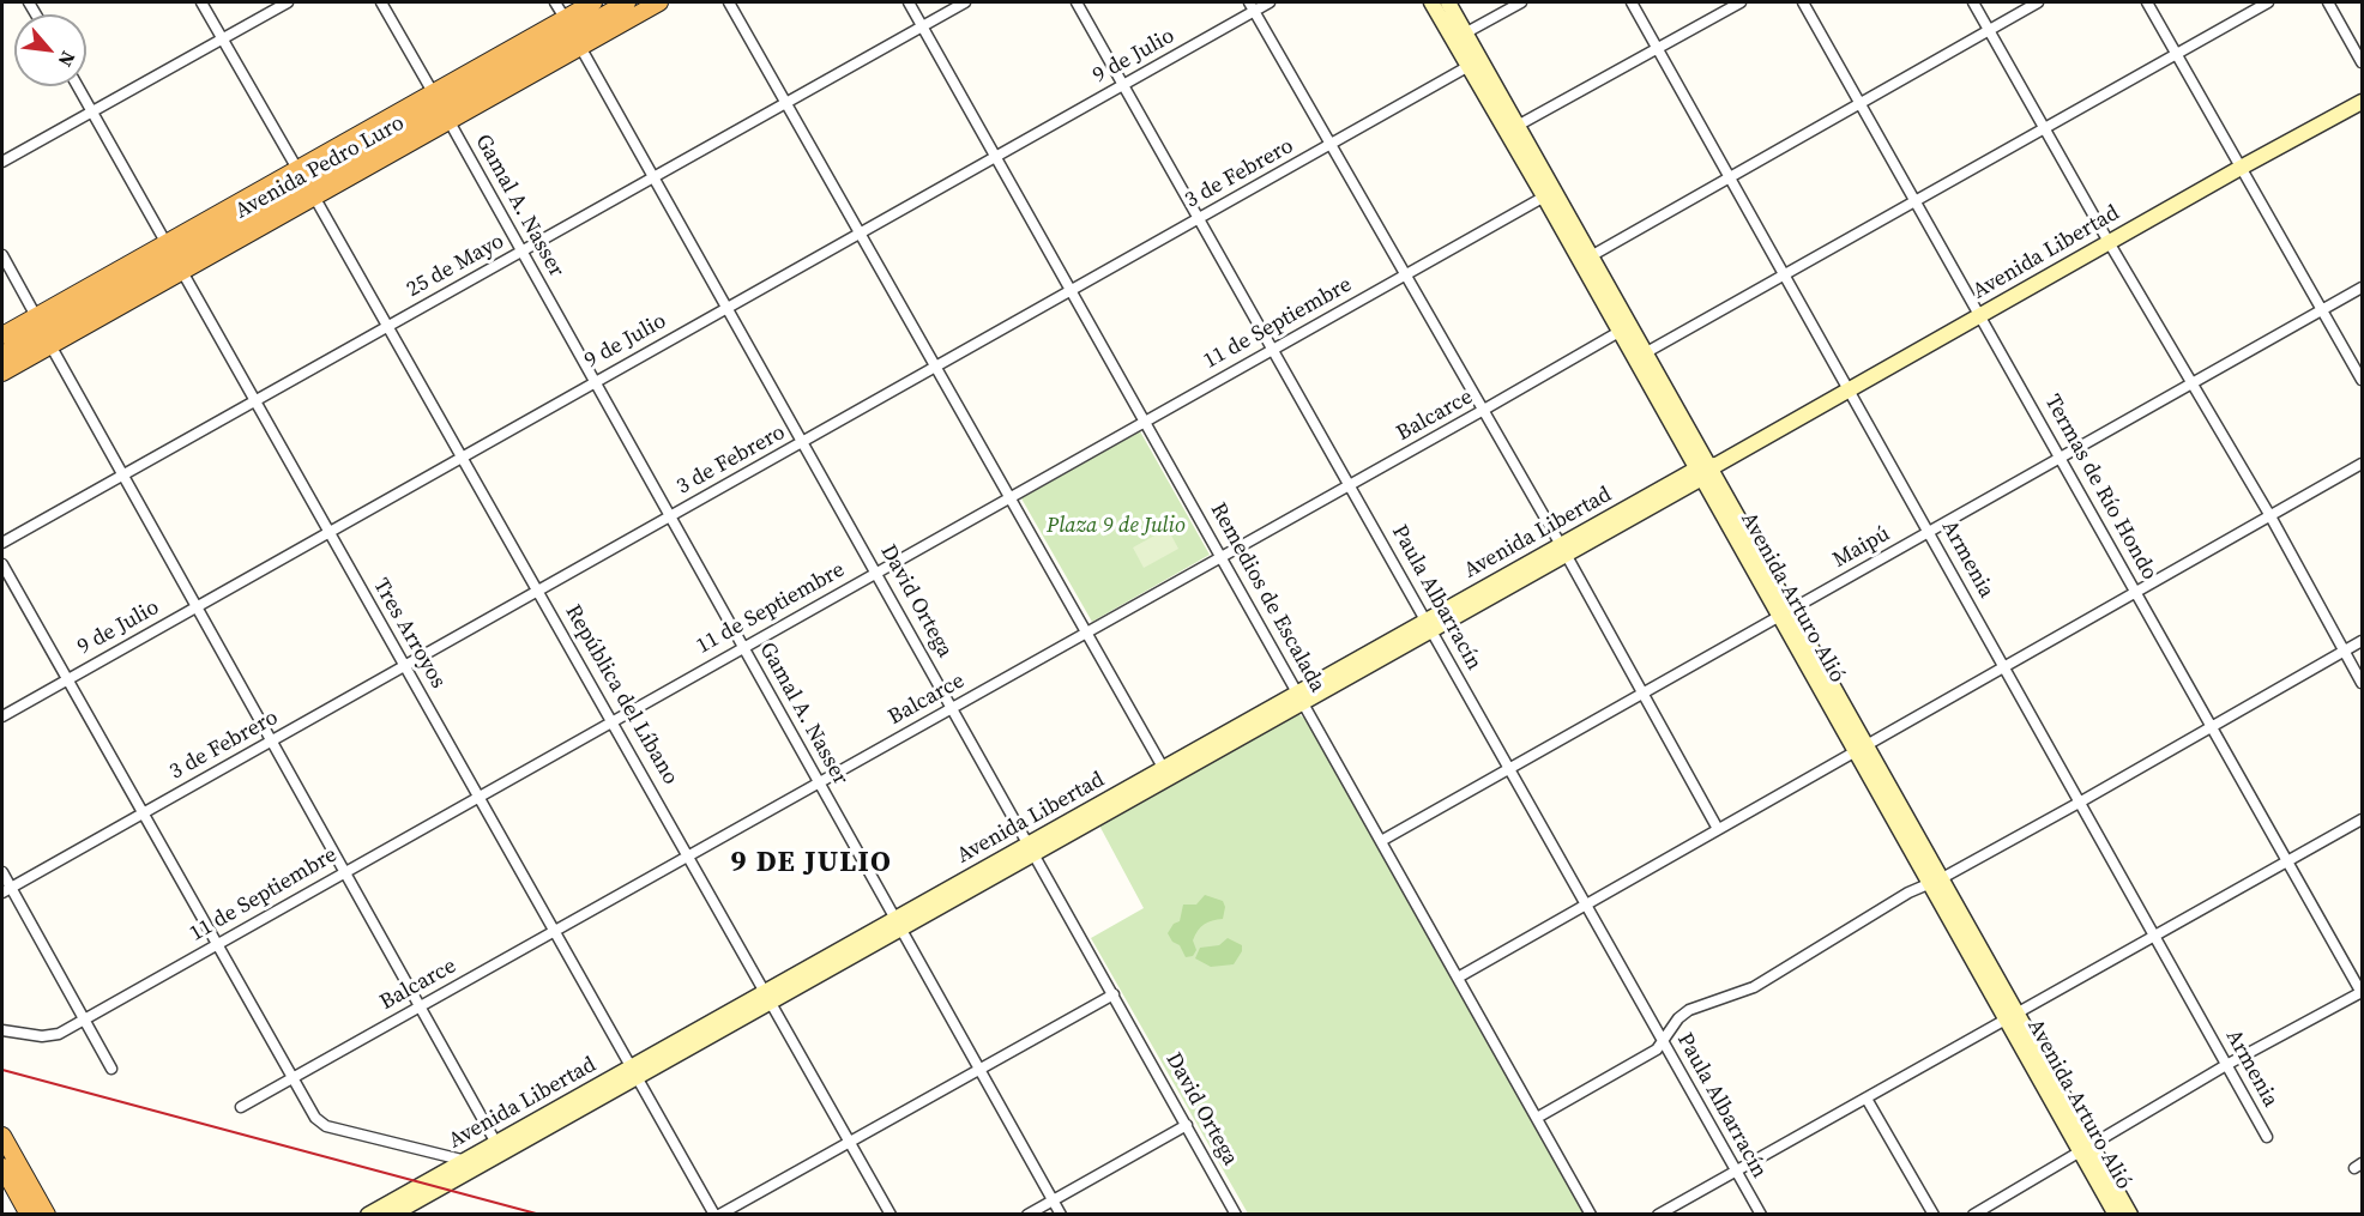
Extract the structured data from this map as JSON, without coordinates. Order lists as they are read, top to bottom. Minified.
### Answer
{"streets":{"highway":["Avenida Pedro Luro"],"main road":["Avenida Libertad","Avenida Arturo Alió"],"street":["9 de Julio","3 de Febrero","Gamal A. Nasser","25 de Mayo","11 de Septiembre","Balcarce","Termas de Río Hondo","Maipú","Armenia","Remedios de Escalada","Paula Albarracín","David Ortega","Tres Arroyos","República del Líbano"]},"crossings":[["9 de Julio","Gamal A. Nasser"],["9 de Julio","Remedios de Escalada"],["9 de Julio","Paula Albarracín"],["9 de Julio","David Ortega"],["9 de Julio","Tres Arroyos"],["9 de Julio","República del Líbano"],["Avenida Pedro Luro","Gamal A. Nasser"],["Avenida Pedro Luro","David Ortega"],["Avenida Pedro Luro","Tres Arroyos"],["Avenida Pedro Luro","República del Líbano"],["3 de Febrero","Gamal A. Nasser"],["3 de Febrero","Remedios de Escalada"],["3 de Febrero","Paula Albarracín"],["3 de Febrero","Avenida Arturo Alió"],["3 de Febrero","David Ortega"],["3 de Febrero","Tres Arroyos"],["3 de Febrero","República del Líbano"],["Gamal A. Nasser","Avenida Libertad"],["Gamal A. Nasser","25 de Mayo"],["Gamal A. Nasser","11 de Septiembre"],["Gamal A. Nasser","Balcarce"],["Avenida Libertad","Termas de Río Hondo"],["Avenida Libertad","Armenia"],["Avenida Libertad","Remedios de Escalada"],["Avenida Libertad","Paula Albarracín"],["Avenida Libertad","Avenida Arturo Alió"],["Avenida Libertad","David Ortega"],["Avenida Libertad","Tres Arroyos"],["Avenida Libertad","República del Líbano"],["25 de Mayo","Remedios de Escalada"],["25 de Mayo","David Ortega"],["25 de Mayo","Tres Arroyos"],["25 de Mayo","República del Líbano"],["11 de Septiembre","Remedios de Escalada"],["11 de Septiembre","Paula Albarracín"],["11 de Septiembre","Avenida Arturo Alió"],["11 de Septiembre","David Ortega"],["11 de Septiembre","Tres Arroyos"],["11 de Septiembre","República del Líbano"],["Balcarce","Remedios de Escalada"],["Balcarce","Paula Albarracín"],["Balcarce","Avenida Arturo Alió"],["Balcarce","David Ortega"],["Balcarce","Tres Arroyos"],["Balcarce","República del Líbano"],["Termas de Río Hondo","Maipú"],["Maipú","Armenia"],["Maipú","Remedios de Escalada"],["Maipú","Paula Albarracín"],["Maipú","Avenida Arturo Alió"]],"districts":["9 DE JULIO"],"parks":["Plaza 9 de Julio"],"north":"bottom right"}
